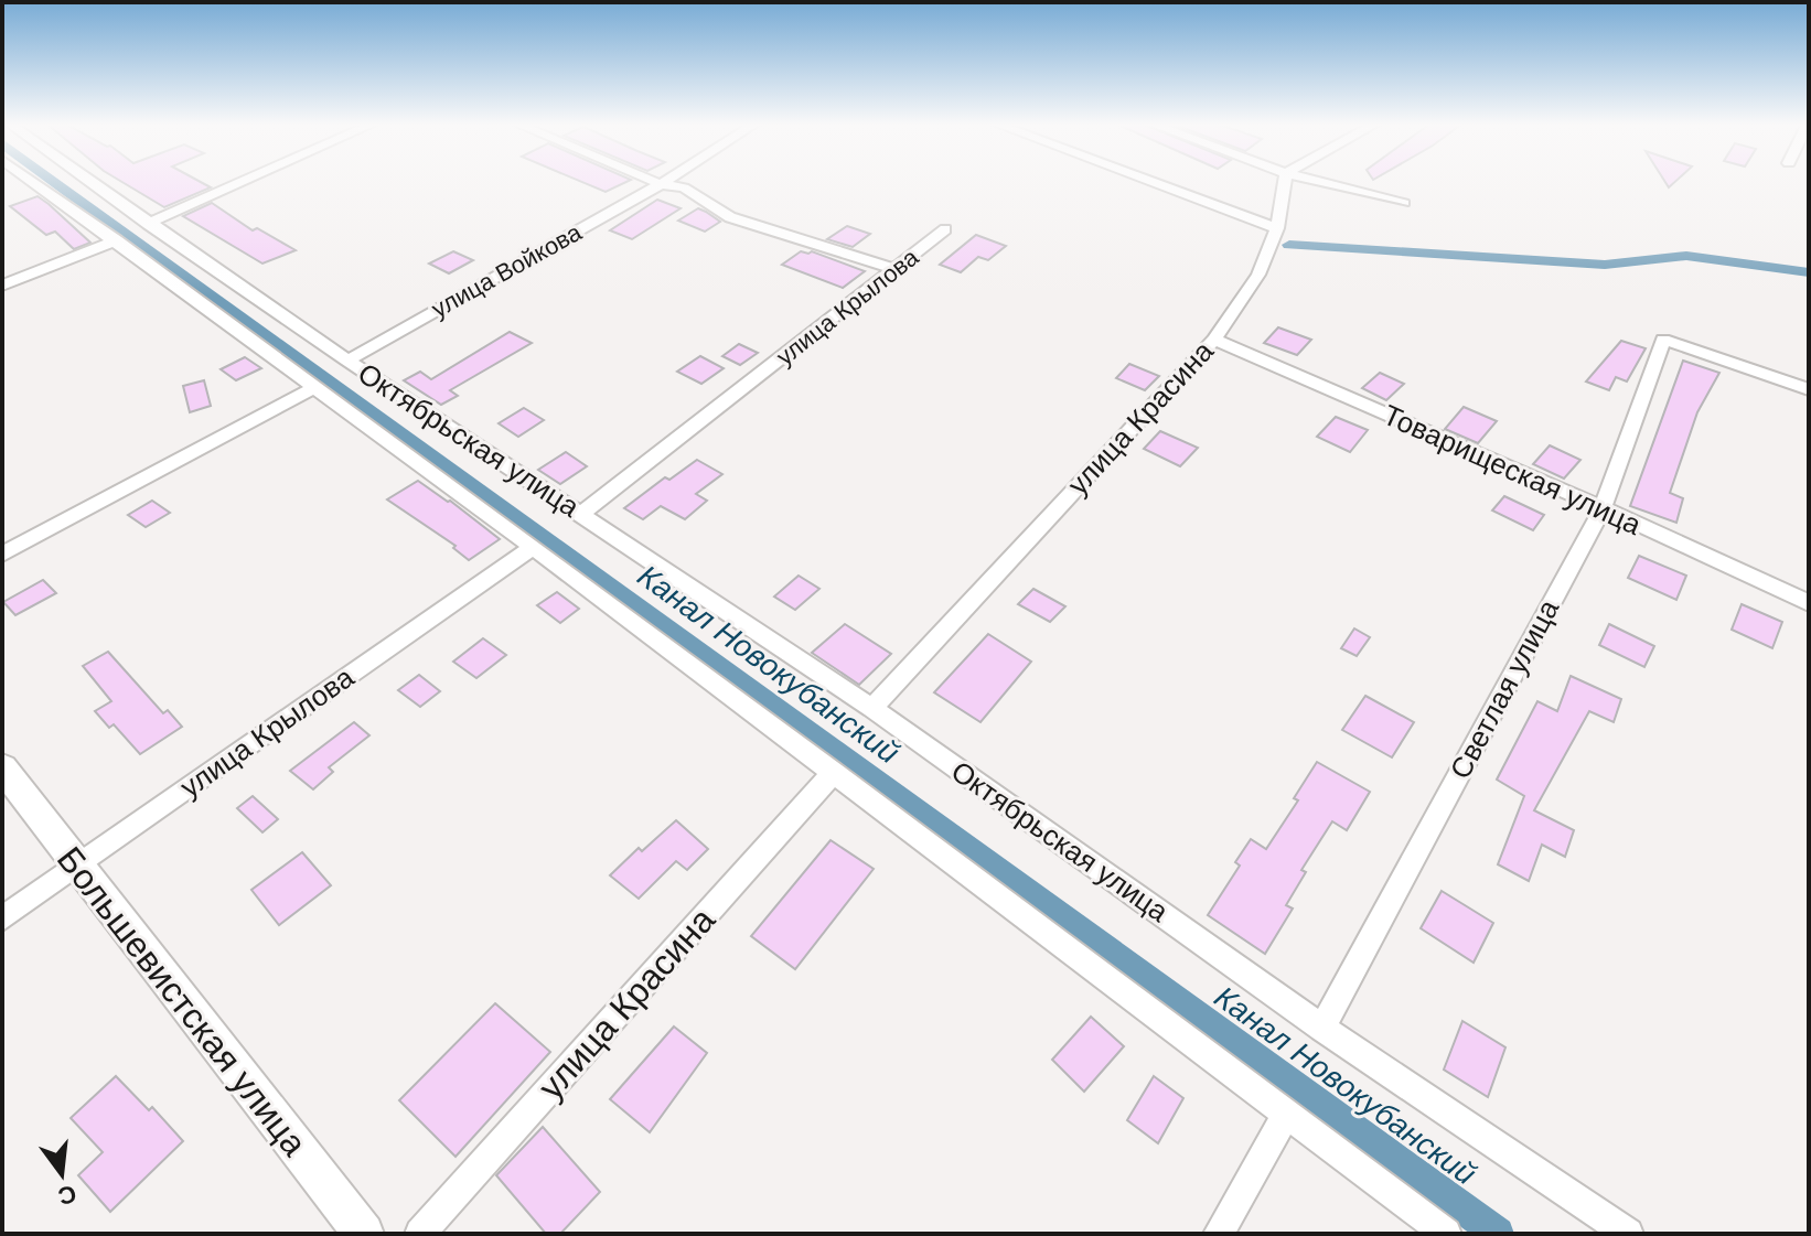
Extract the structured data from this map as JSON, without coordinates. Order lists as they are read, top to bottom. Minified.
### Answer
{"streets":{"street":["улица Войкова","улица Крылова","улица Красина","Октябрьская улица","Товарищеская улица","Светлая улица","Большевистская улица"]},"crossings":[["улица Войкова","Октябрьская улица"],["улица Крылова","Октябрьская улица"],["улица Крылова","Большевистская улица"],["улица Красина","Октябрьская улица"],["улица Красина","Товарищеская улица"],["Октябрьская улица","Светлая улица"],["Товарищеская улица","Светлая улица"]],"water":["Канал Новокубанский"],"north":"bottom"}
